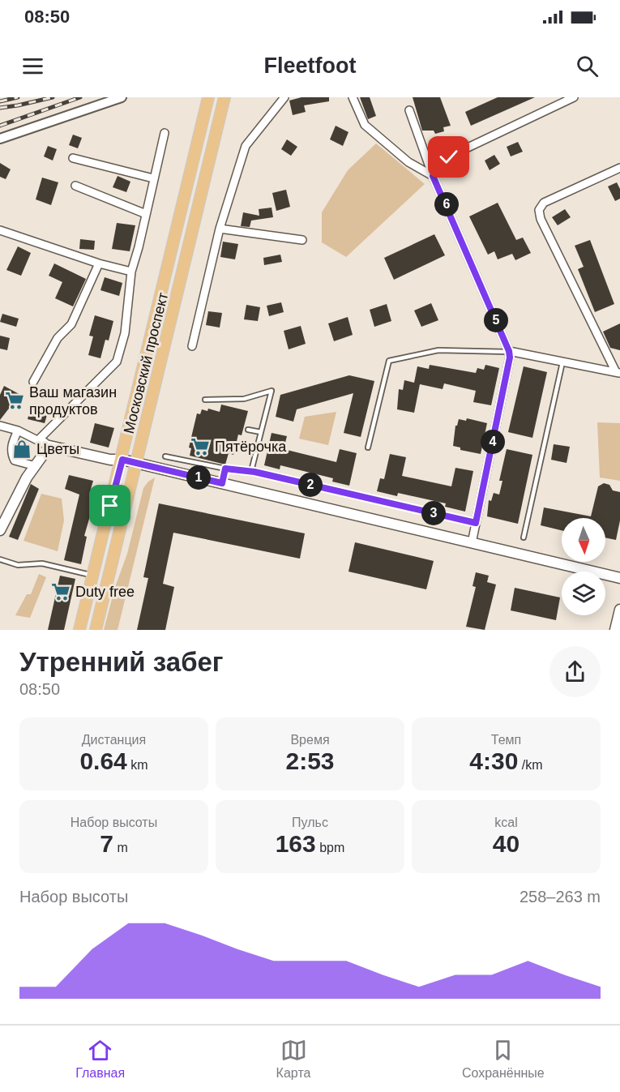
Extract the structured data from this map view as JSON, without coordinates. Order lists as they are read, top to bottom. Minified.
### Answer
{"streets":{"main road":["Московский проспект"]},"places":{"supermarket":["Ваш магазин продуктов","Пятёрочка","Duty free"],"shop":["Цветы"]},"north":"bottom","page":{"status":"08:50","header":"Fleetfoot","pins":["6","5","4","1","2","3"],"heading":["Утренний забег","08:50"],"stats":[["Дистанция","0.64 km"],["Время","2:53"],["Темп","4:30 /km"],["Набор высоты","7 m"],["Пульс","163 bpm"],["kcal","40"]],"chart":["Набор высоты","258–263 m"],"tabs":["Главная","Карта","Сохранённые"]}}
